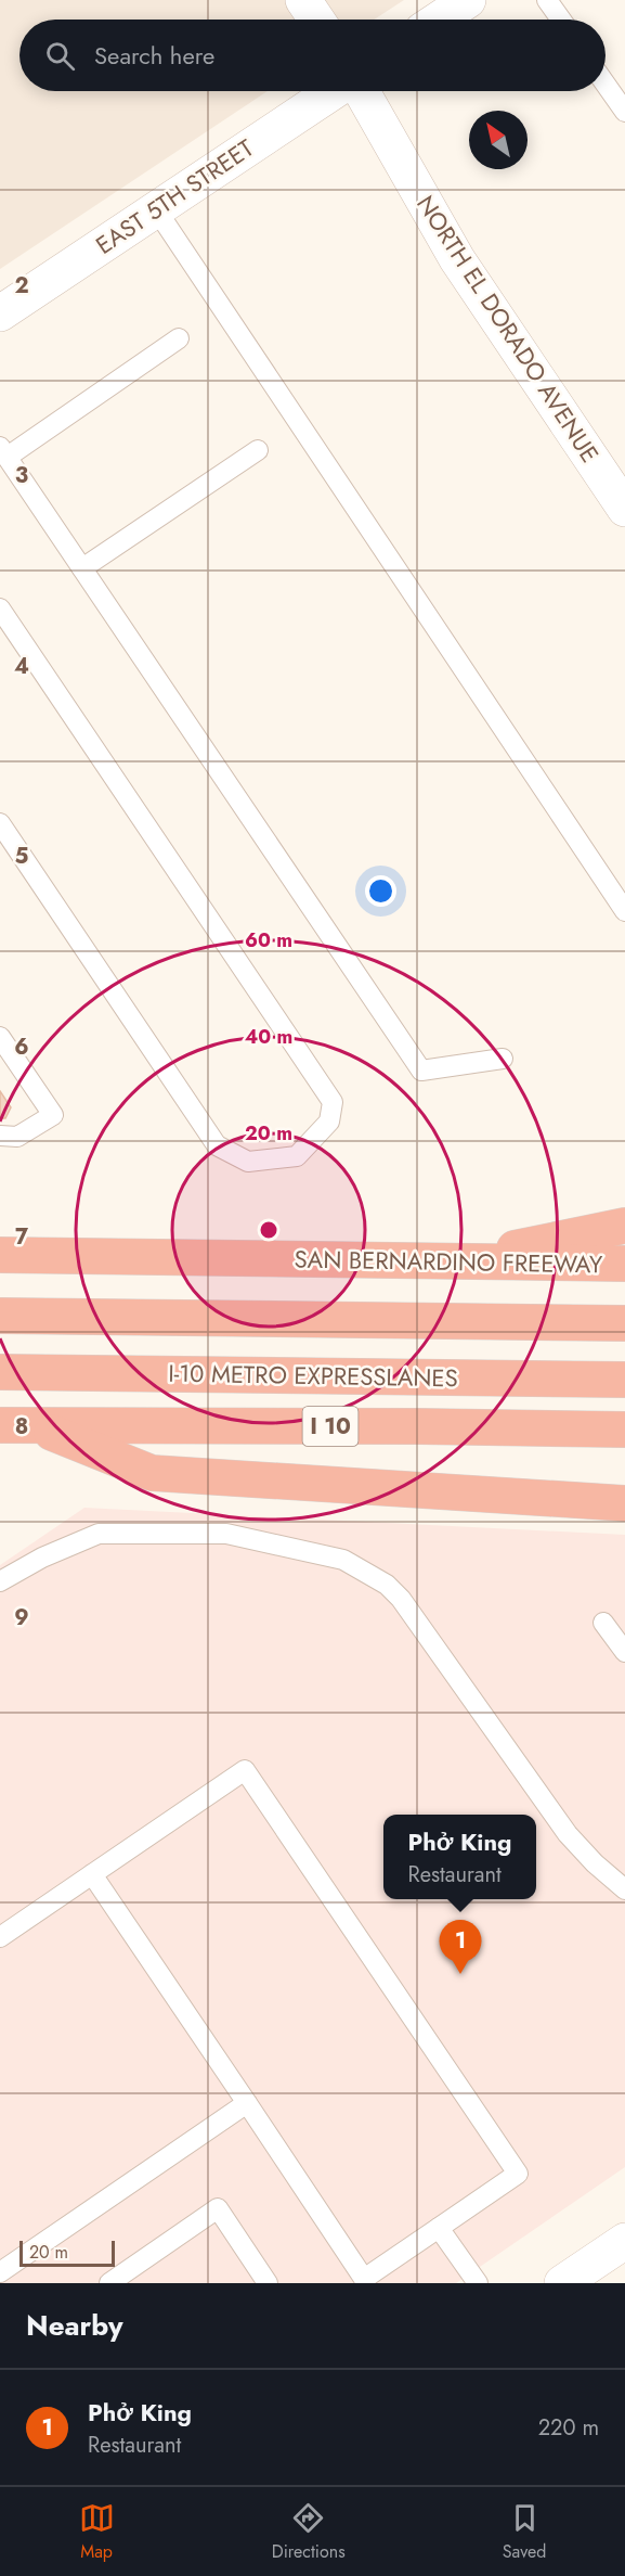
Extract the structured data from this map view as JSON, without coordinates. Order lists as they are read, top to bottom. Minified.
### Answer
{"streets":{"highway":["SAN BERNARDINO FREEWAY","I-10 METRO EXPRESSLANES","I 10"],"street":["EAST 5TH STREET","NORTH EL DORADO AVENUE"]},"scale_bar":"20 m","north":"top left","page":{"search":"Search here","popup":["Phở King","Restaurant"],"pins":"1","scale":"20 m","heading":"Nearby","list":[{"mark":"1","name":"Phở King","note":"Restaurant","value":"220 m"}],"nav":["Map","Directions","Saved"]},"grid":{"rows":["2","3","4","5","6","7","8","9"]},"rings":["60 m","40 m","20 m"]}
